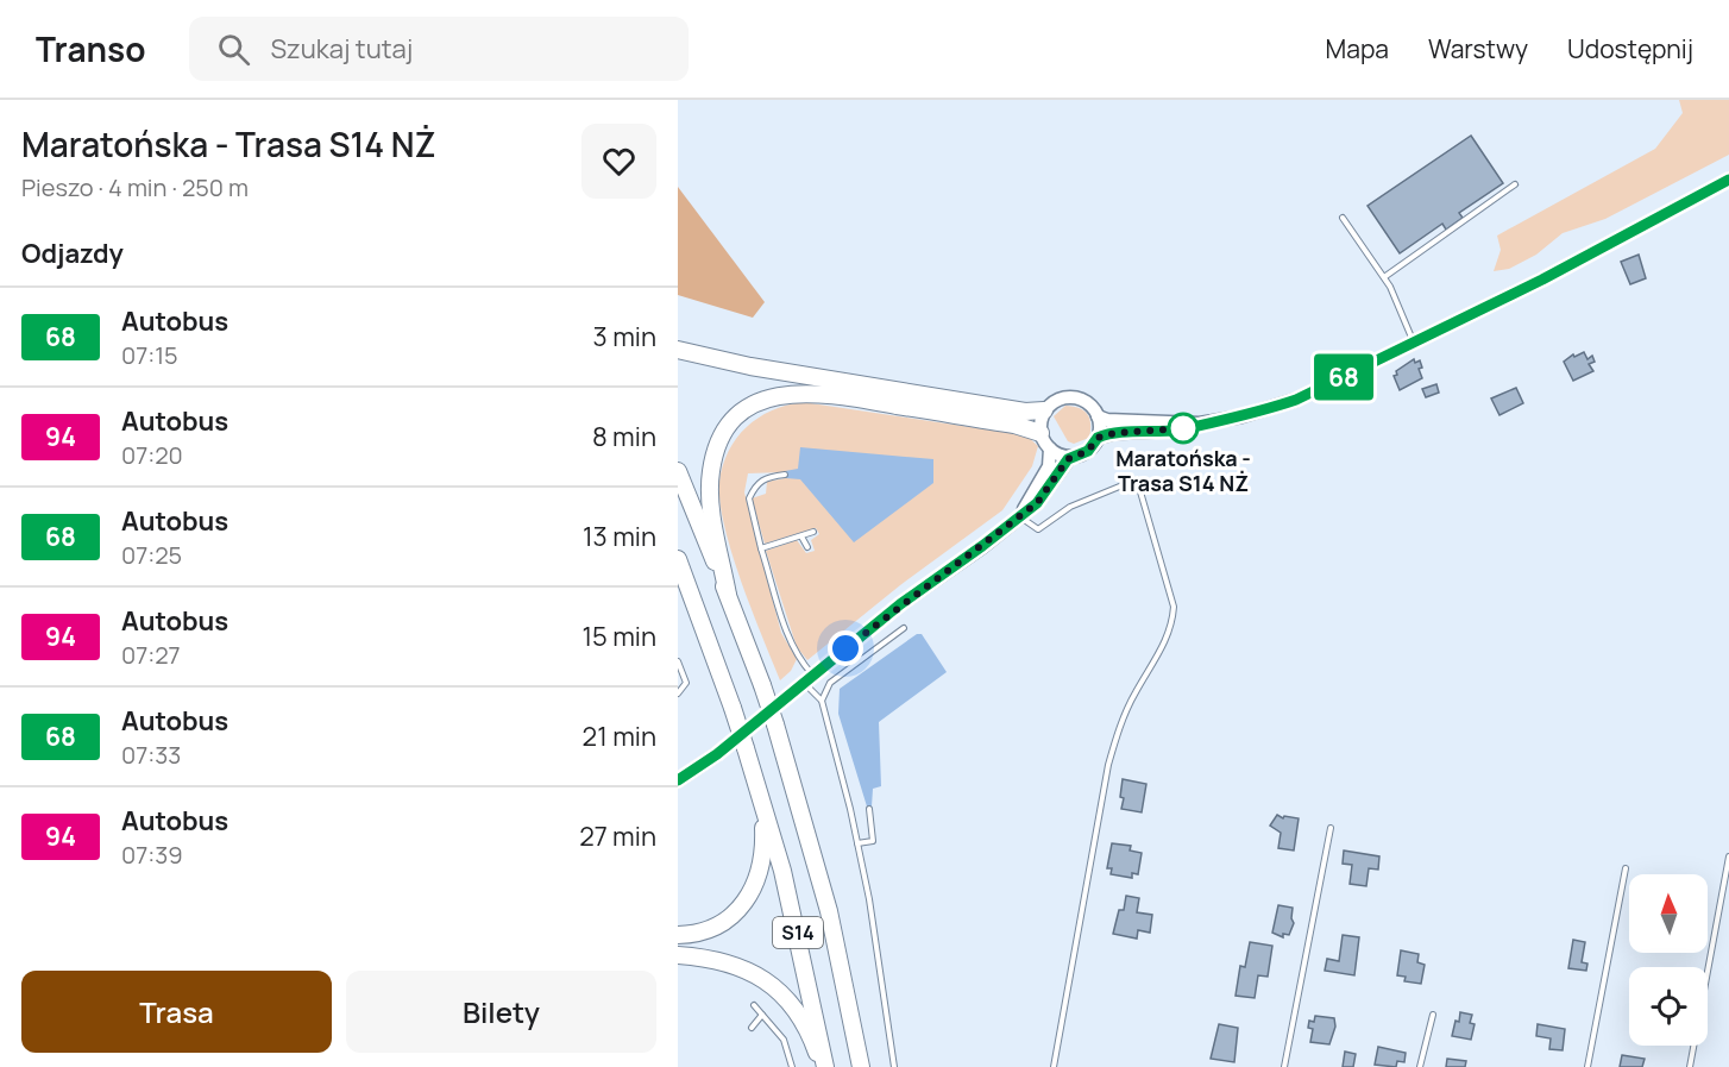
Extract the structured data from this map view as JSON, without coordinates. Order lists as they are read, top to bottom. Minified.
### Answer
{"streets":{"highway":["S14"]},"places":["Maratońska - Trasa S14 NŻ"],"lines":["bus line 68"],"north":"top","page":{"header":"Transo","search":"Szukaj tutaj","nav":["Mapa","Warstwy","Udostępnij"],"heading":[["Maratońska - Trasa S14 NŻ","Pieszo · 4 min · 250 m"],"Odjazdy"],"on_map":"68","list":[{"mark":"68","name":"Autobus","note":"07:15","value":"3 min"},{"mark":"94","name":"Autobus","note":"07:20","value":"8 min"},{"mark":"68","name":"Autobus","note":"07:25","value":"13 min"},{"mark":"94","name":"Autobus","note":"07:27","value":"15 min"},{"mark":"68","name":"Autobus","note":"07:33","value":"21 min"},{"mark":"94","name":"Autobus","note":"07:39","value":"27 min"}],"buttons":["Trasa","Bilety"]}}
